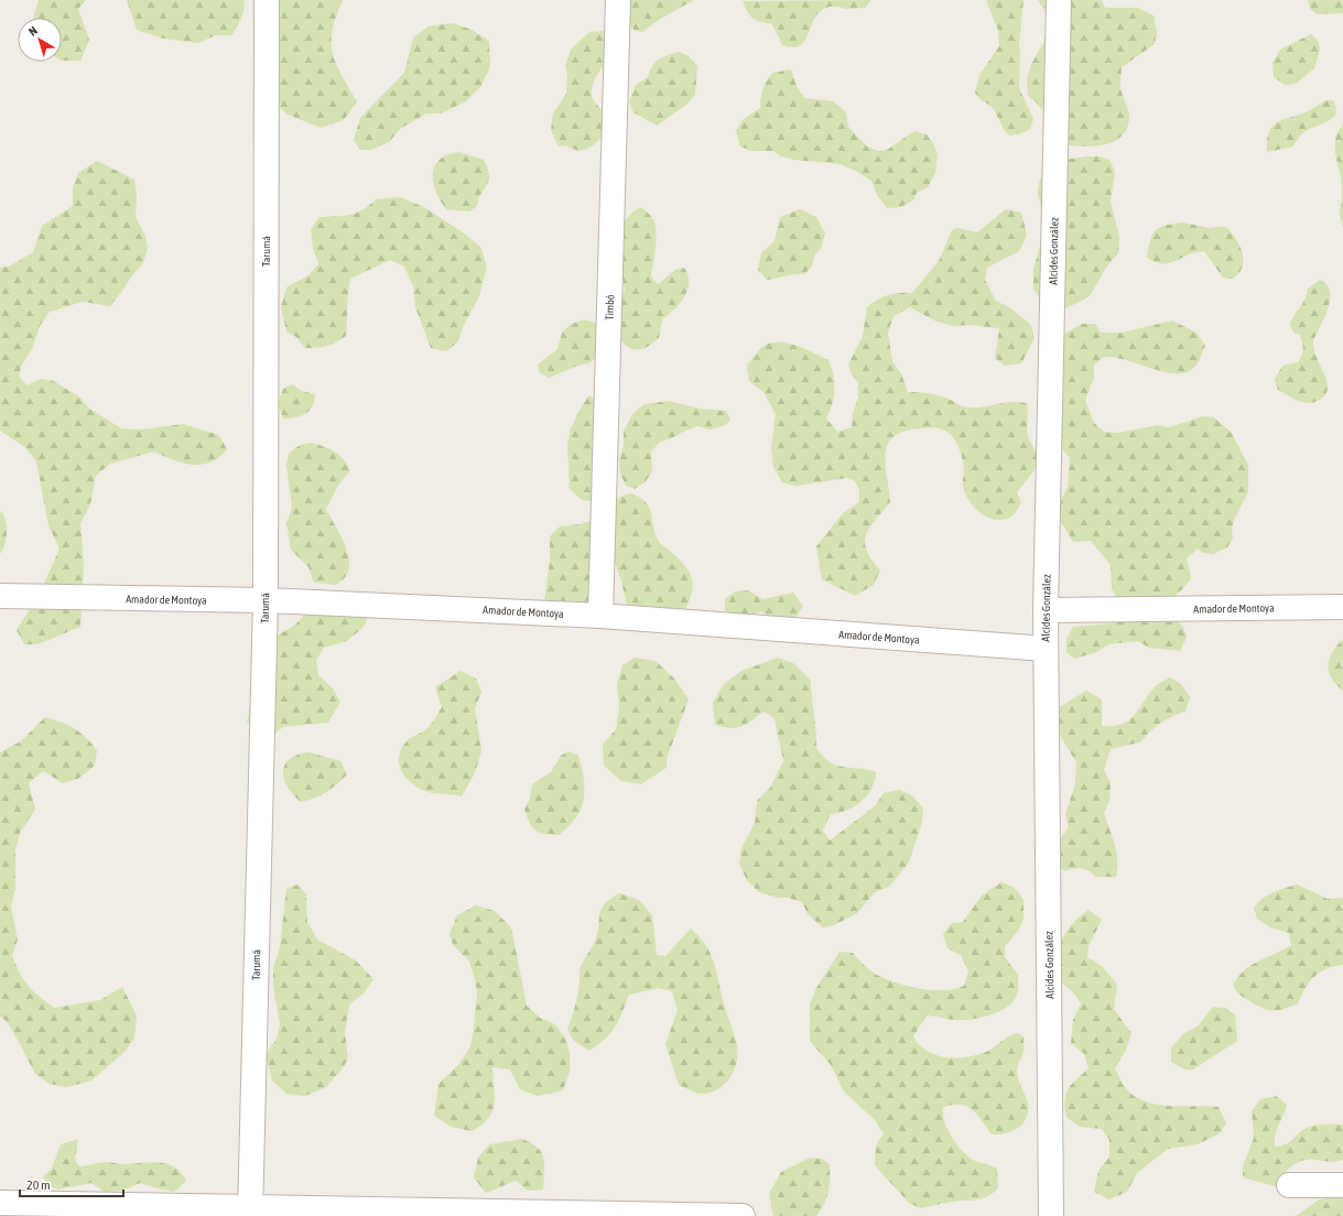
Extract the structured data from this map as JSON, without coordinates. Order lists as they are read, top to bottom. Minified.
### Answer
{"streets":{"street":["Tarumá","Alcides González","Timbó","Amador de Montoya"]},"crossings":[["Tarumá","Amador de Montoya"],["Alcides González","Amador de Montoya"],["Timbó","Amador de Montoya"]],"scale_bar":"20 m","north":"top left"}
